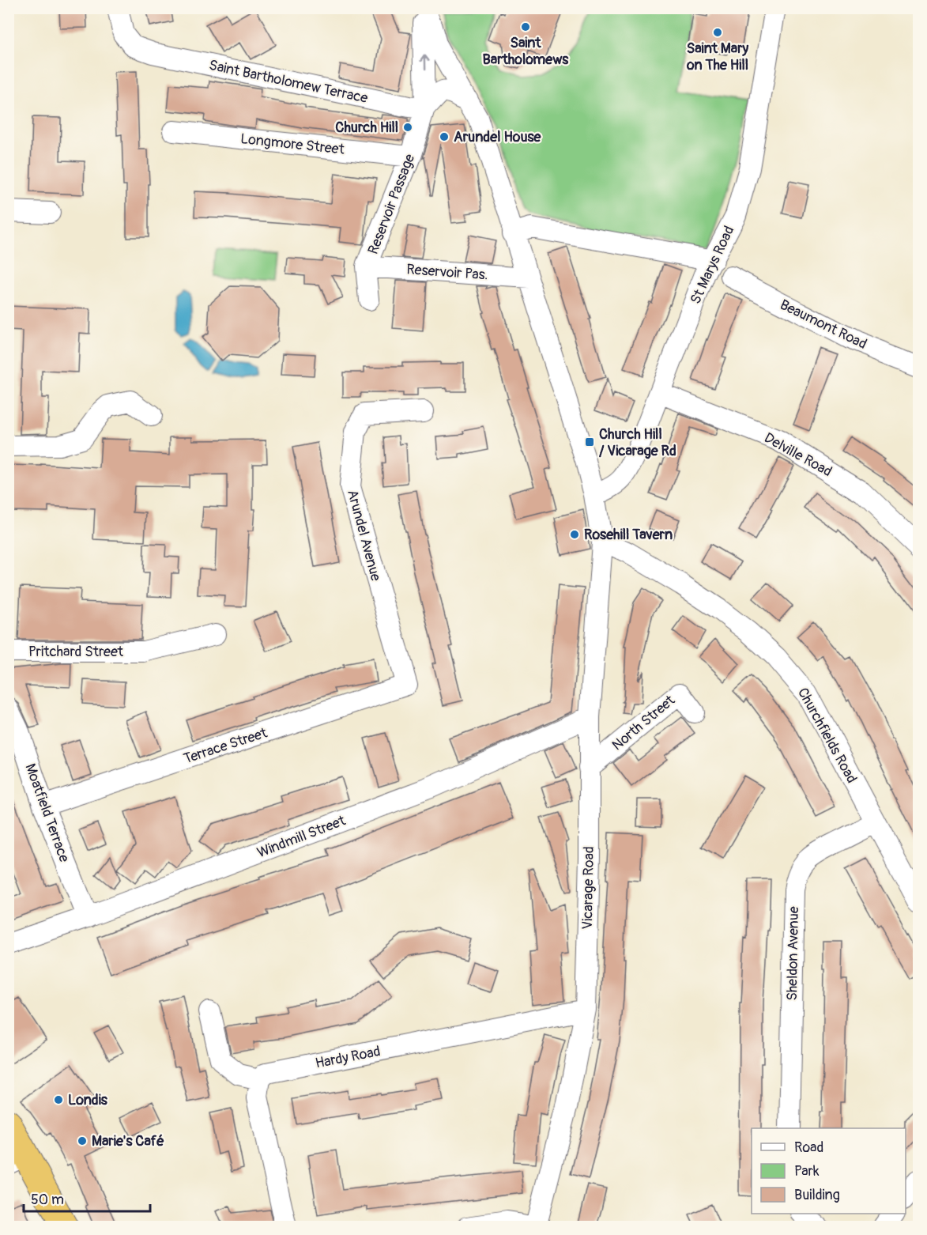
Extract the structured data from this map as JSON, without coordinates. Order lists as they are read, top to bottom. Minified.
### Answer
{"streets":{"street":["Saint Bartholomew Terrace","Longmore Street","Reservoir Passage","St Marys Road","Reservoir Pas.","Beaumont Road","Delville Road","Arundel Avenue","Pritchard Street","North Street","Churchfields Road","Terrace Street","Moatfield Terrace","Windmill Street","Vicarage Road","Sheldon Avenue","Hardy Road"]},"crossings":[["Saint Bartholomew Terrace","Reservoir Passage"],["Longmore Street","Reservoir Passage"],["Reservoir Passage","Reservoir Pas."],["St Marys Road","Delville Road"],["Arundel Avenue","Terrace Street"],["North Street","Vicarage Road"],["Churchfields Road","Vicarage Road"],["Churchfields Road","Sheldon Avenue"],["Terrace Street","Moatfield Terrace"],["Moatfield Terrace","Windmill Street"],["Windmill Street","Vicarage Road"],["Vicarage Road","Hardy Road"]],"places":{"other":["Saint Bartholomews","Saint Mary on The Hill","Church Hill","Arundel House","Rosehill Tavern","Londis","Marie's Café"],"transit":["Church Hill / Vicarage Rd"]},"legend":["Road","Park","Building"],"scale_bar":"50 m"}
